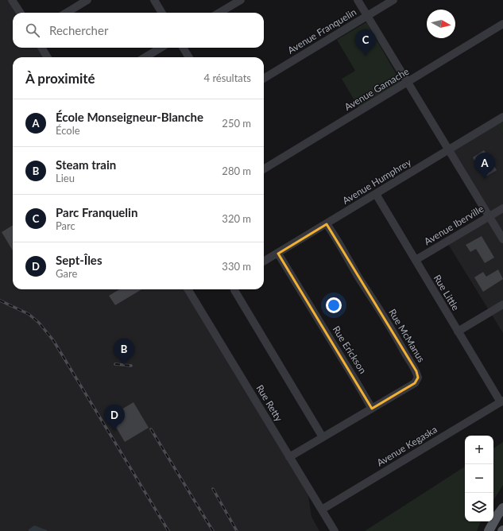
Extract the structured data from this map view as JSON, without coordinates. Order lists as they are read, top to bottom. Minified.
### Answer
{"streets":{"street":["Avenue Franquelin","Avenue Gamache","Avenue Humphrey","Avenue Iberville","Rue Little","Rue McManus","Rue Erickson","Rue Retty","Avenue Kegaska"]},"crossings":[["Avenue Humphrey","Rue Little"],["Avenue Humphrey","Rue McManus"],["Avenue Humphrey","Rue Erickson"],["Avenue Iberville","Rue Little"],["Rue Little","Avenue Kegaska"],["Rue McManus","Rue Erickson"],["Rue McManus","Rue Retty"],["Rue Retty","Avenue Kegaska"]],"north":"right","page":{"search":"Rechercher","pins":["C","A","B","D"],"heading":["À proximité","4 résultats"],"list":[{"mark":"A","name":"École Monseigneur-Blanche","note":"École","value":"250 m"},{"mark":"B","name":"Steam train","note":"Lieu","value":"280 m"},{"mark":"C","name":"Parc Franquelin","note":"Parc","value":"320 m"},{"mark":"D","name":"Sept-Îles","note":"Gare","value":"330 m"}],"map_buttons":["+","−"]}}
